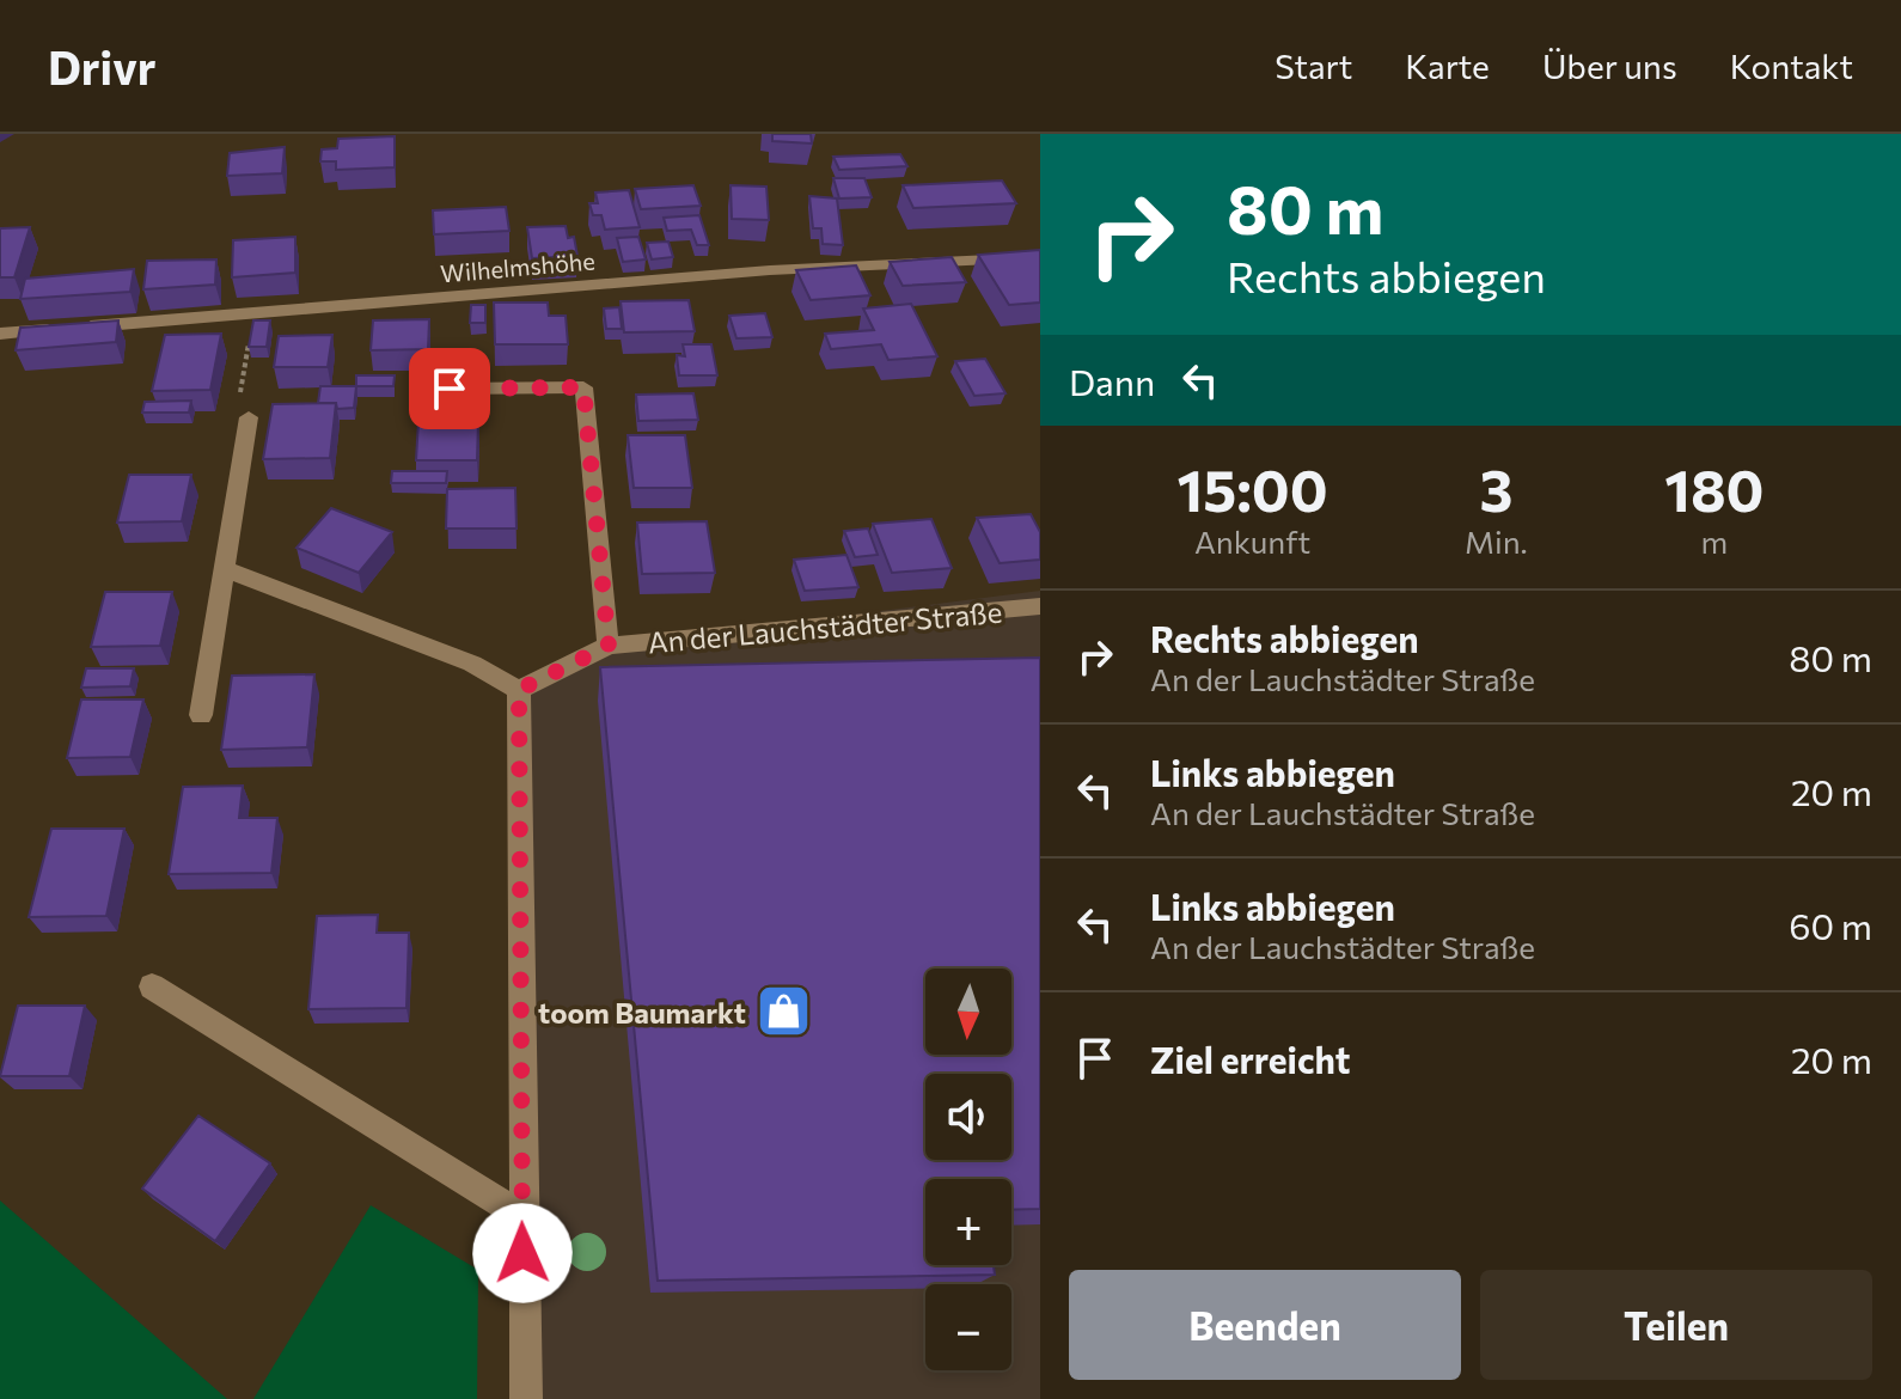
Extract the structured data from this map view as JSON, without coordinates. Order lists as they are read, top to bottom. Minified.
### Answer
{"streets":{"street":["Wilhelmshöhe","An der Lauchstädter Straße"]},"places":{"shop":["toom Baumarkt"]},"north":"bottom","page":{"header":"Drivr","nav":["Start","Karte","Über uns","Kontakt"],"turn":["80 m","Rechts abbiegen"],"then":"Dann","eta":["15:00","Ankunft","3","Min.","180","m"],"list":[{"name":"Rechts abbiegen","note":"An der Lauchstädter Straße","value":"80 m"},{"name":"Links abbiegen","note":"An der Lauchstädter Straße","value":"20 m"},{"name":"Links abbiegen","note":"An der Lauchstädter Straße","value":"60 m"},{"name":"Ziel erreicht","value":"20 m"}],"map_buttons":["+","−"],"buttons":["Beenden","Teilen"]}}
